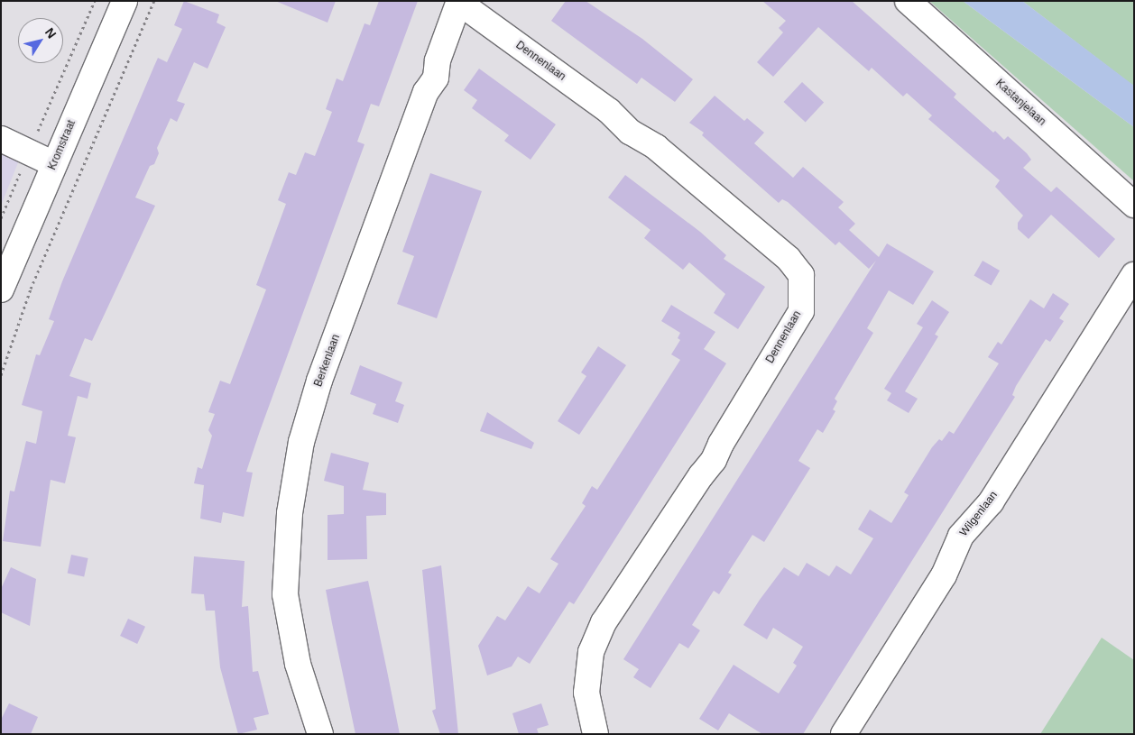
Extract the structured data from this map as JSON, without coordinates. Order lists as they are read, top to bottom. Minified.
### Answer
{"streets":{"street":["Dennenlaan","Kastanjelaan","Kromstraat","Berkenlaan","Wilgenlaan"]},"crossings":[["Dennenlaan","Berkenlaan"]],"north":"top right"}
